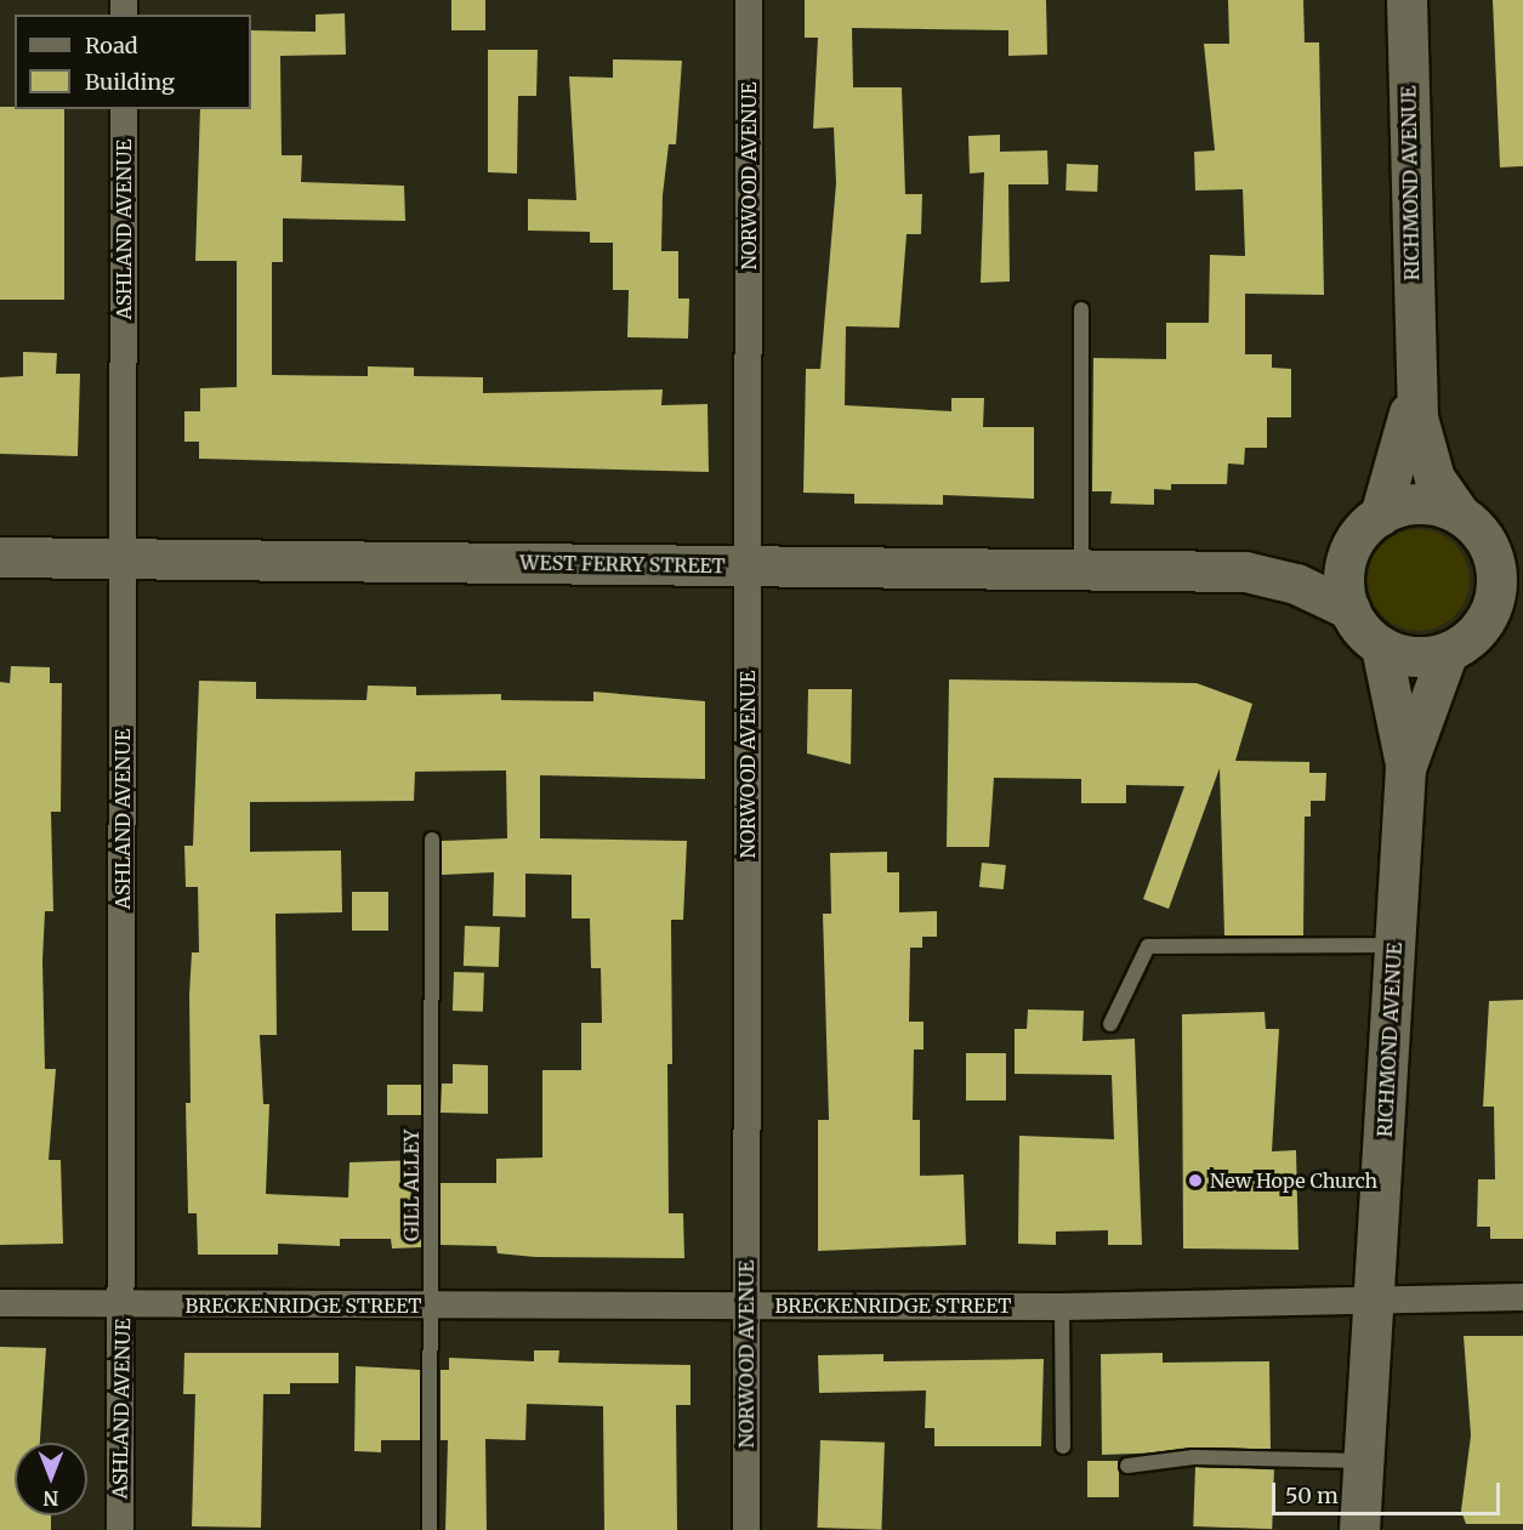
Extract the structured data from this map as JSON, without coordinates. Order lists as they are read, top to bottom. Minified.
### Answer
{"streets":{"street":["NORWOOD AVENUE","RICHMOND AVENUE","ASHLAND AVENUE","WEST FERRY STREET","BRECKENRIDGE STREET"],"lane":["GILL ALLEY"]},"crossings":[["NORWOOD AVENUE","WEST FERRY STREET"],["NORWOOD AVENUE","BRECKENRIDGE STREET"],["RICHMOND AVENUE","WEST FERRY STREET"],["RICHMOND AVENUE","BRECKENRIDGE STREET"],["ASHLAND AVENUE","WEST FERRY STREET"],["ASHLAND AVENUE","BRECKENRIDGE STREET"],["GILL ALLEY","BRECKENRIDGE STREET"]],"places":["New Hope Church"],"legend":["Road","Building"],"scale_bar":"50 m","north":"bottom"}
